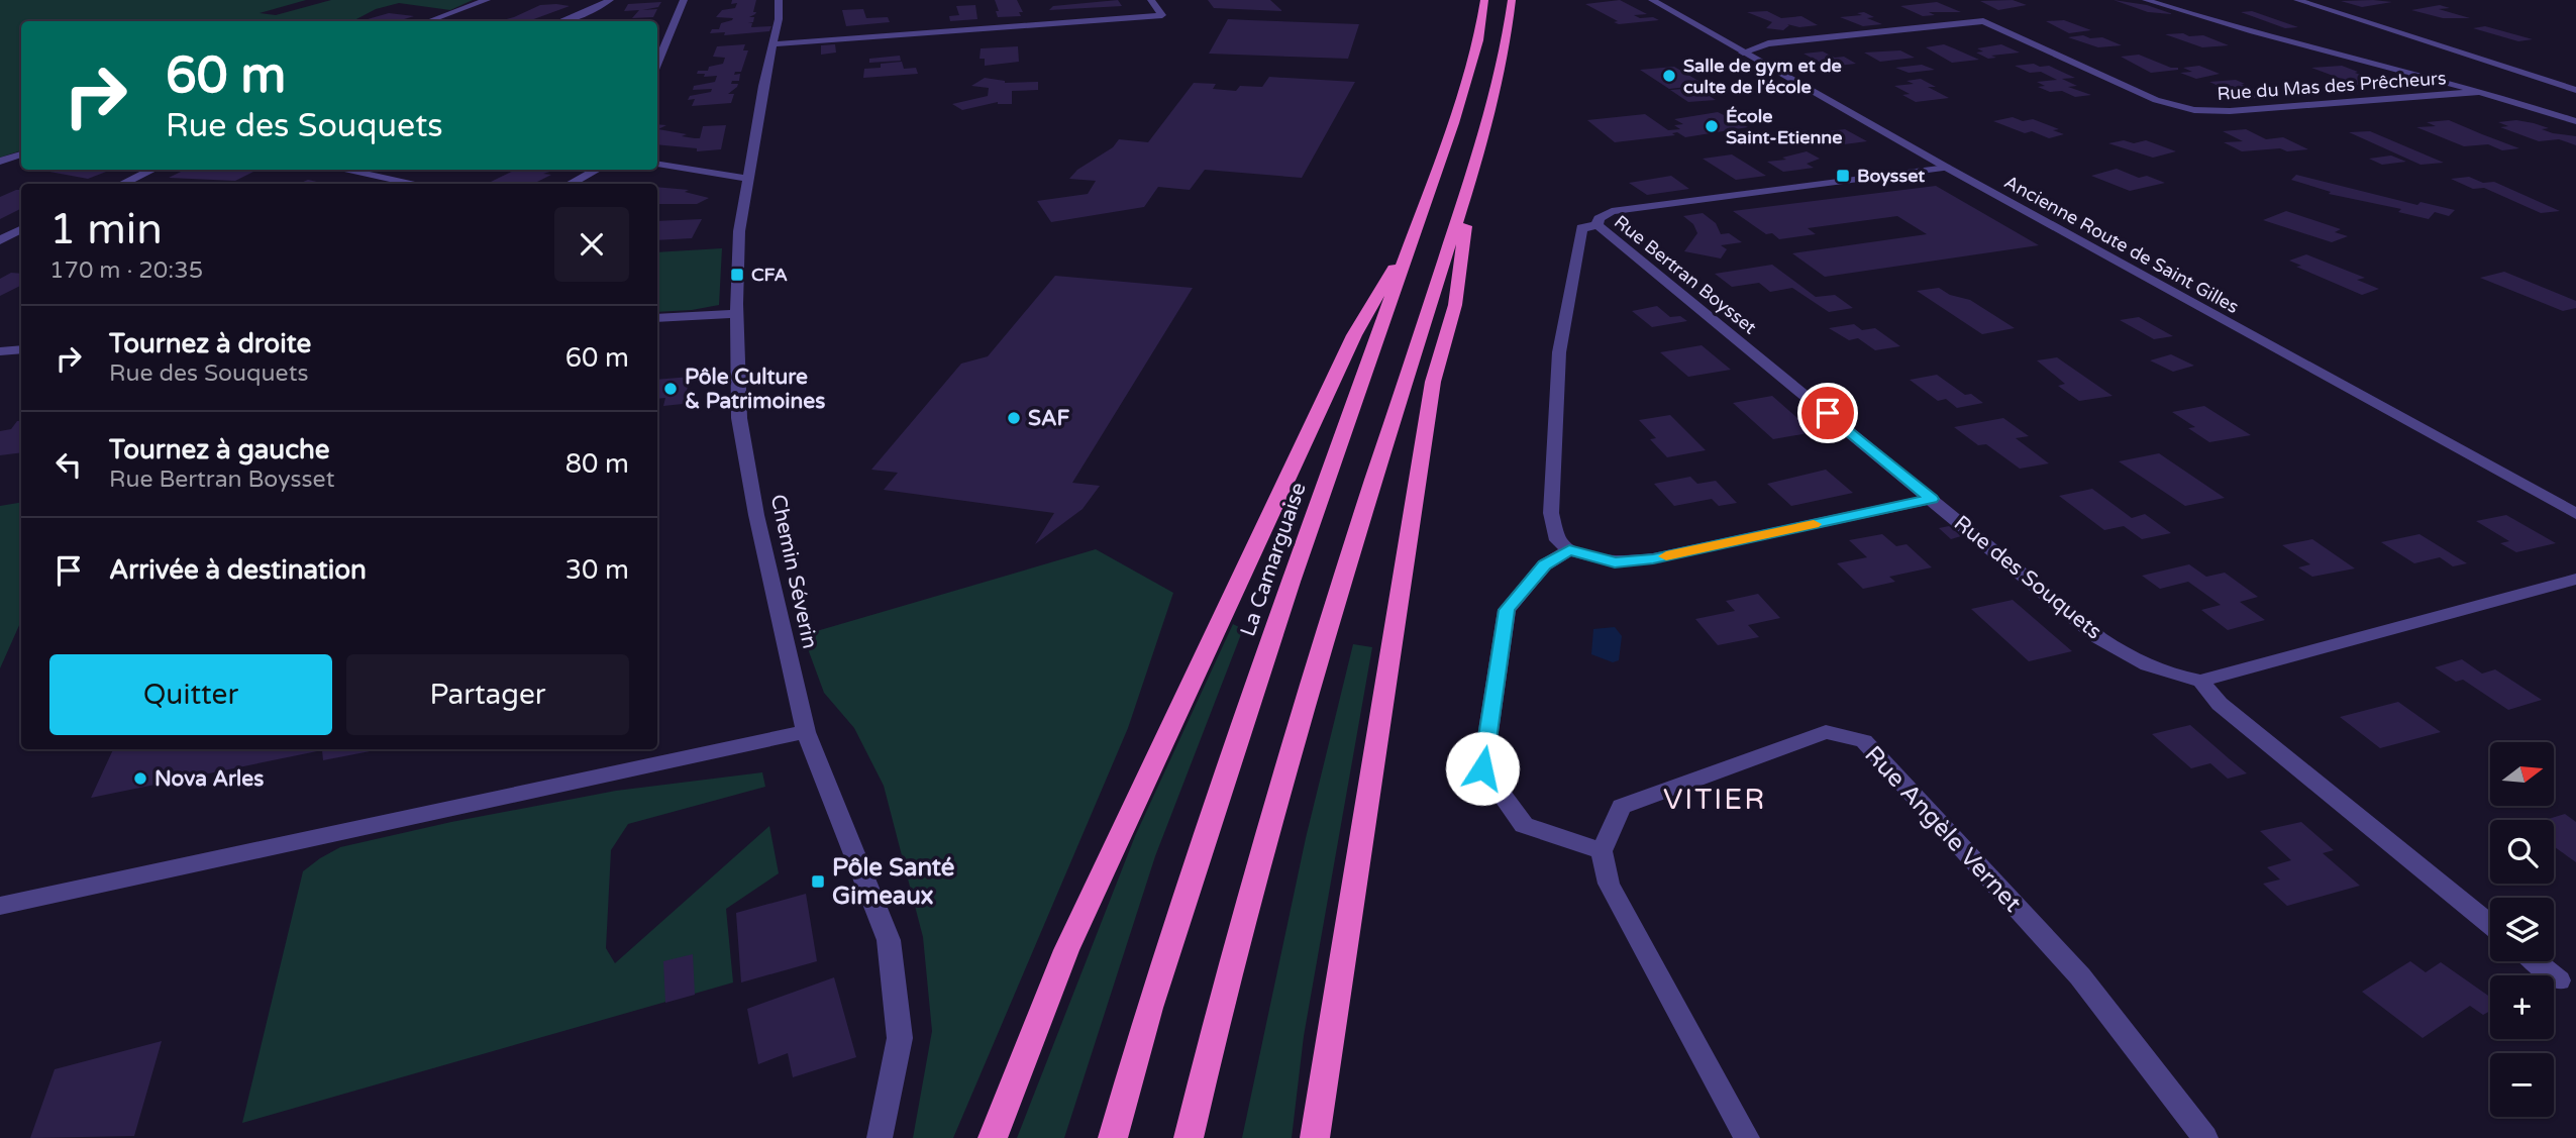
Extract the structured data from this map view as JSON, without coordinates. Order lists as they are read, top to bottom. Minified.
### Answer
{"streets":{"highway":["La Camarguaise"],"street":["Rue du Mas des Prêcheurs","Ancienne Route de Saint Gilles","Rue Bertran Boysset","Chemin Séverin","Rue des Souquets","Rue Angèle Vernet"]},"crossings":[["Rue du Mas des Prêcheurs","Ancienne Route de Saint Gilles"],["Ancienne Route de Saint Gilles","Rue Bertran Boysset"],["Rue Bertran Boysset","Rue des Souquets"]],"districts":["VITIER"],"places":{"other":["Salle de gym et de culte de l'école","École Saint-Etienne","Pôle Culture & Patrimoines","SAF","Nova Arles"],"transit":["Boysset","CFA","Pôle Santé Gimeaux"]},"north":"right","page":{"turn":["60 m","Rue des Souquets"],"heading":["1 min","170 m · 20:35"],"list":[{"name":"Tournez à droite","note":"Rue des Souquets","value":"60 m"},{"name":"Tournez à gauche","note":"Rue Bertran Boysset","value":"80 m"},{"name":"Arrivée à destination","value":"30 m"}],"buttons":["Quitter","Partager"],"map_buttons":["+","−"]}}
